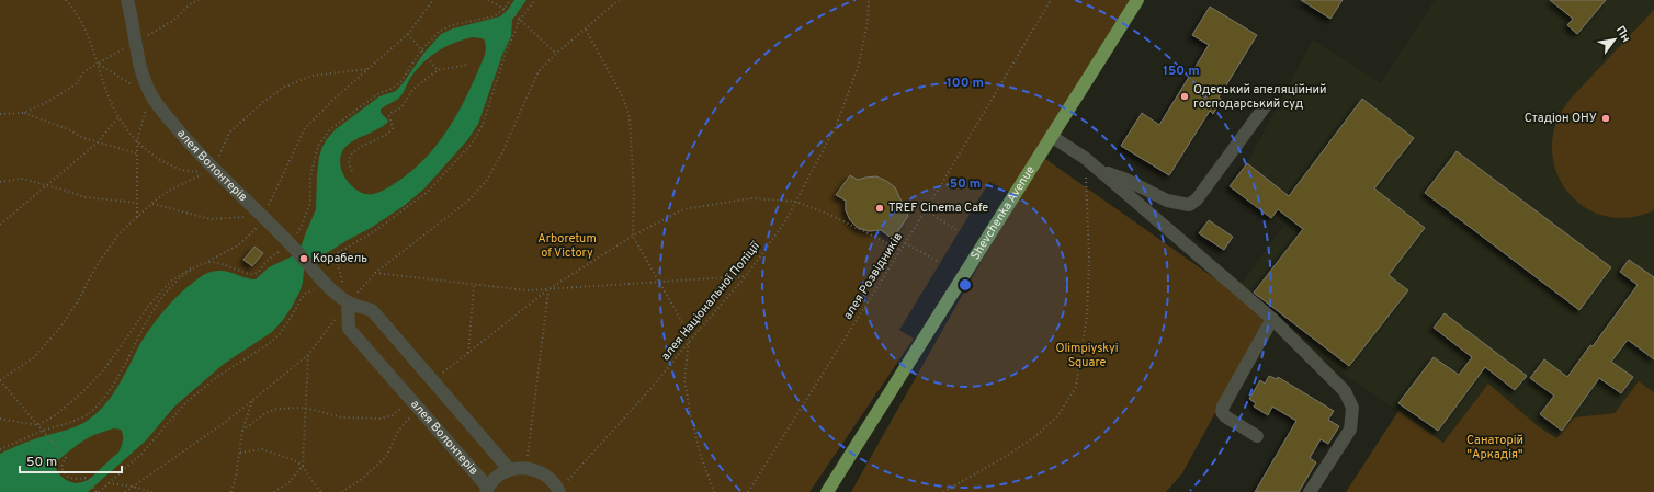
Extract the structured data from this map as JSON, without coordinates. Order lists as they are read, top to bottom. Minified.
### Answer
{"streets":{"main road":["Shevchenka Avenue"],"street":["алея Волонтерів"],"path":["алея Розвідників","алея Національної Поліції"]},"parks":["Arboretum of Victory","Olimpiyskyi Square","Санаторій \"Аркадія\""],"places":["Одеський апеляційний господарський суд","Стадіон ОНУ","TREF Cinema Cafe","Корабель"],"scale_bar":"50 m","north":"top right","rings":["150 m","100 m","50 m"]}
